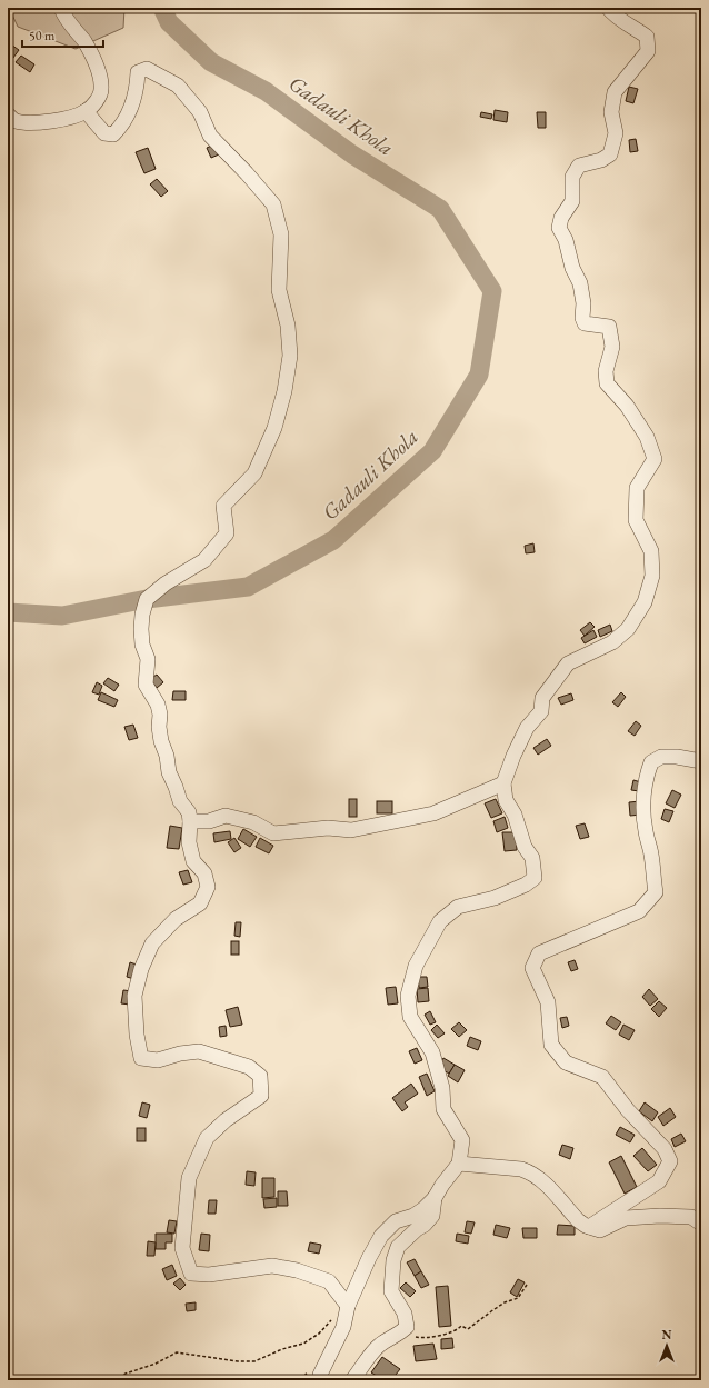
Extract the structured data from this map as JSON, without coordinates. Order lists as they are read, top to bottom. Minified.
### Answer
{"water":["Gadauli Khola"],"scale_bar":"50 m","north":"top"}
